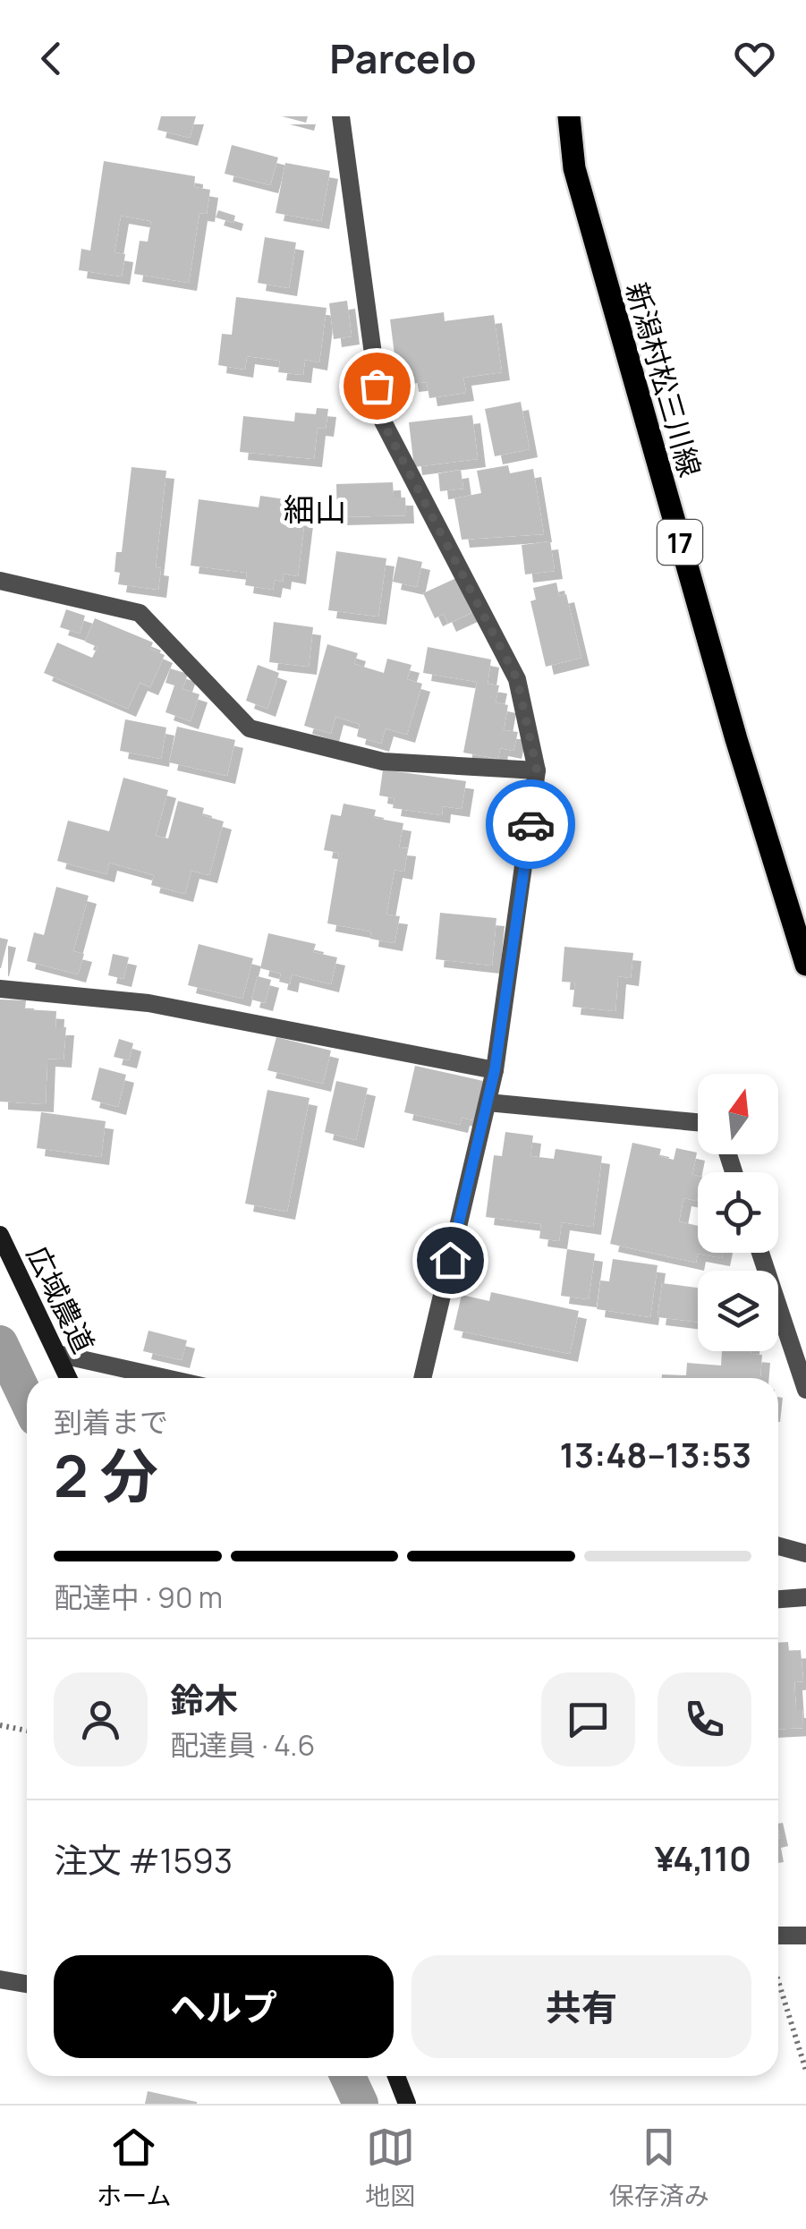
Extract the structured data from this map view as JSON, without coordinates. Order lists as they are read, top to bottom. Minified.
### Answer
{"streets":{"main road":["新潟村松三川線","17"],"street":["広域農道"]},"districts":["細山"],"north":"top","page":{"header":"Parcelo","heading":["2 分","到着まで","13:48–13:53"],"panel":["鈴木","配達員 · 4.6","注文 #1593","¥4,110"],"bar":"配達中 · 90 m","buttons":["ヘルプ","共有"],"tabs":["ホーム","地図","保存済み"]}}
